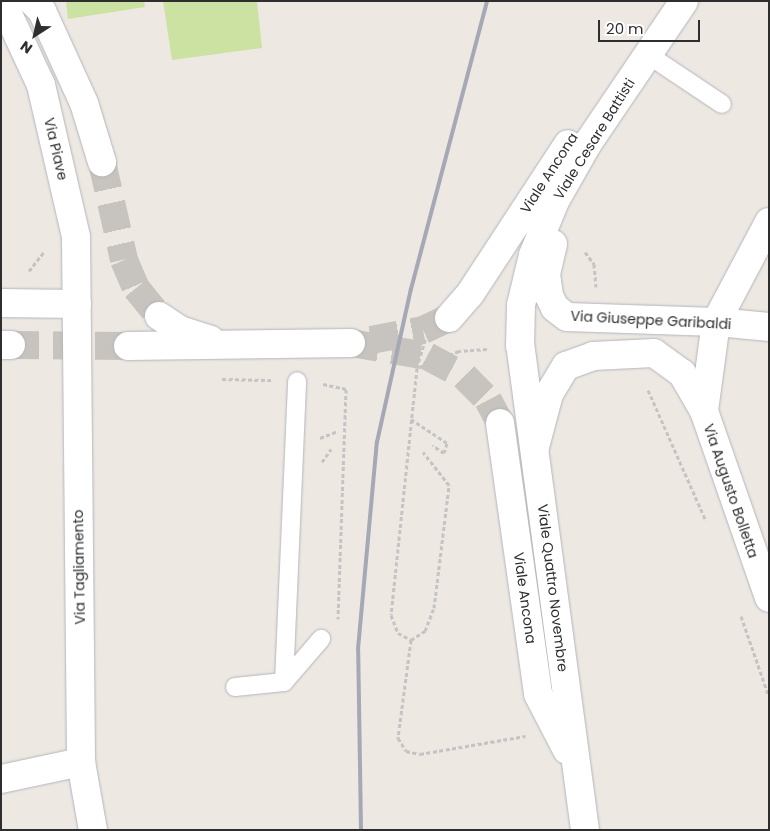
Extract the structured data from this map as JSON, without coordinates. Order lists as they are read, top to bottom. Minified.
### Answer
{"streets":{"main road":["Viale Cesare Battisti","Via Piave","Viale Ancona","Via Giuseppe Garibaldi","Via Augusto Bolletta","Via Tagliamento","Viale Quattro Novembre"]},"crossings":[["Viale Cesare Battisti","Viale Ancona"],["Viale Cesare Battisti","Via Giuseppe Garibaldi"],["Viale Cesare Battisti","Viale Quattro Novembre"],["Via Piave","Via Tagliamento"],["Viale Ancona","Viale Quattro Novembre"],["Via Giuseppe Garibaldi","Via Augusto Bolletta"],["Via Augusto Bolletta","Viale Quattro Novembre"]],"scale_bar":"20 m","north":"bottom left"}
